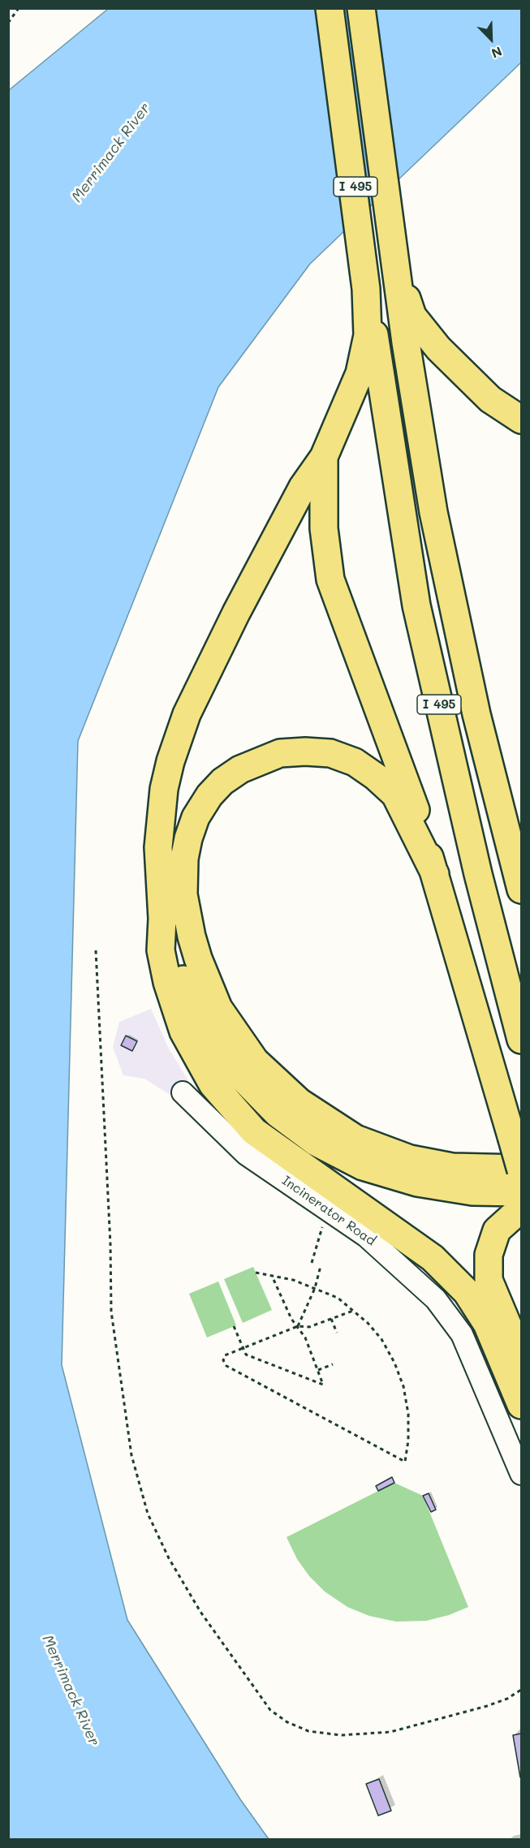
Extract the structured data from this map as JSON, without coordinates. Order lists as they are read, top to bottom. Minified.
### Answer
{"streets":{"highway":["I 495"],"street":["Incinerator Road"]},"water":["Merrimack River"],"north":"bottom right"}
